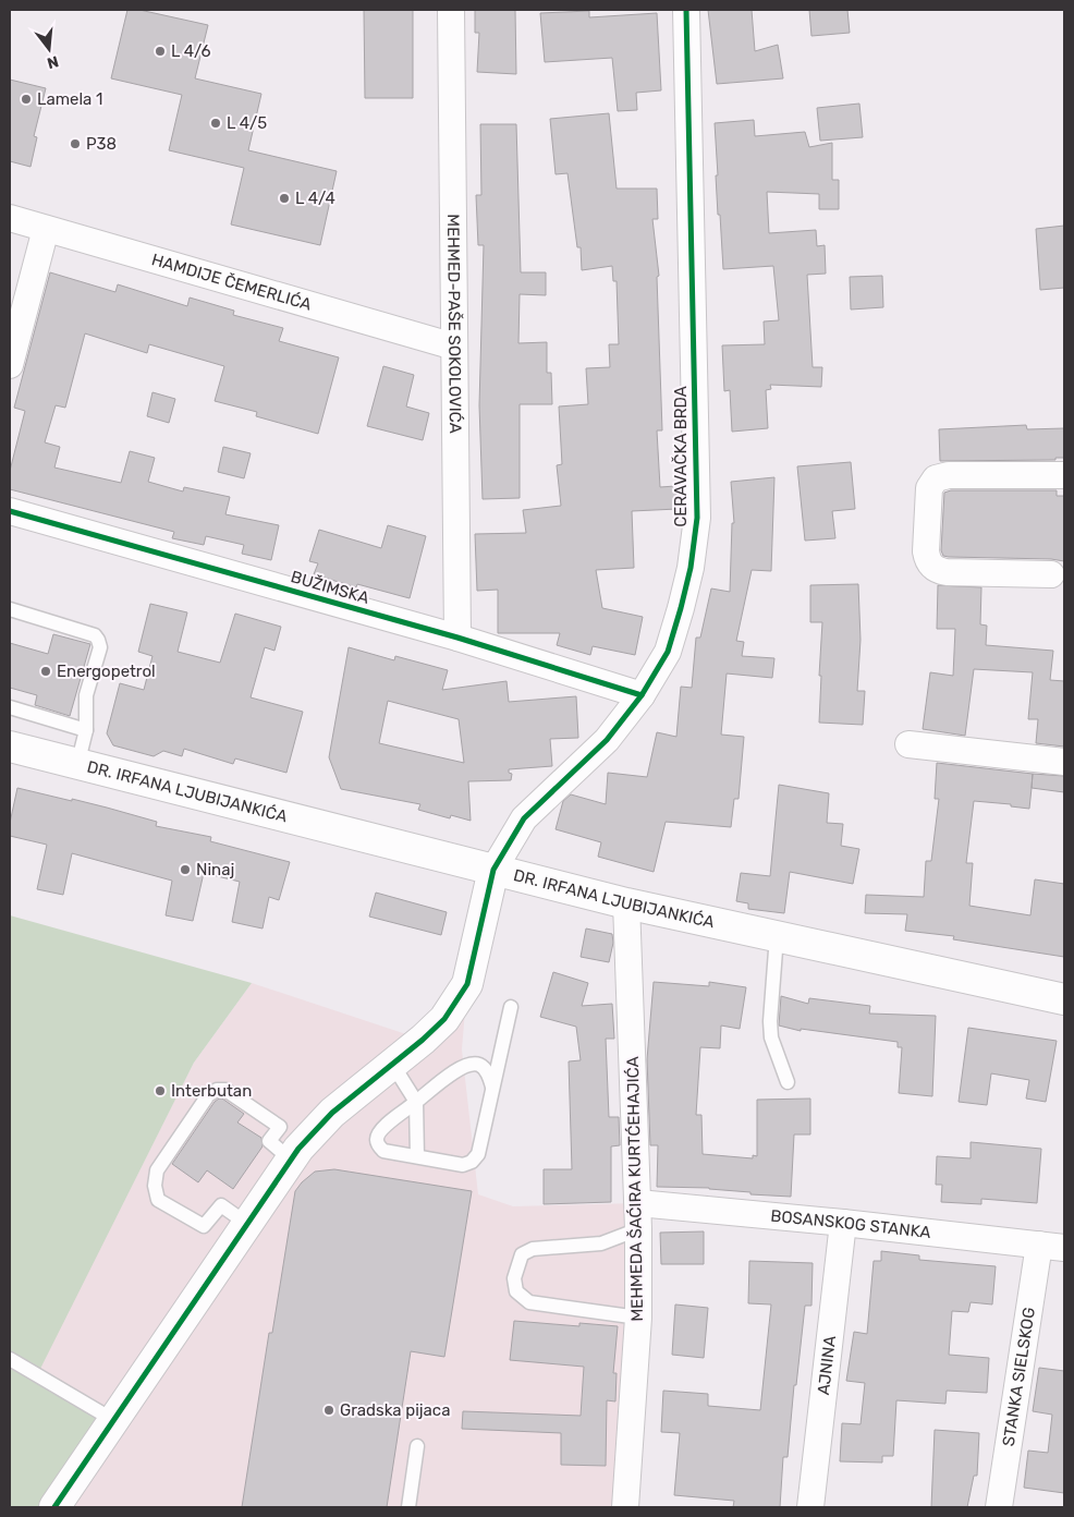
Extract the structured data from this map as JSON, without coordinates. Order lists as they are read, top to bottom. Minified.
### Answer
{"streets":{"main road":["DR. IRFANA LJUBIJANKIĆA"],"street":["HAMDIJE ČEMERLIĆA","MEHMED-PAŠE SOKOLOVIĆA","CERAVAČKA BRDA","BUŽIMSKA","MEHMEDA ŠAĆIRA KURTĆEHAJIĆA","BOSANSKOG STANKA","AJNINA","STANKA SIELSKOG"]},"crossings":[["HAMDIJE ČEMERLIĆA","MEHMED-PAŠE SOKOLOVIĆA"],["MEHMED-PAŠE SOKOLOVIĆA","BUŽIMSKA"],["CERAVAČKA BRDA","BUŽIMSKA"],["CERAVAČKA BRDA","DR. IRFANA LJUBIJANKIĆA"],["DR. IRFANA LJUBIJANKIĆA","MEHMEDA ŠAĆIRA KURTĆEHAJIĆA"],["MEHMEDA ŠAĆIRA KURTĆEHAJIĆA","BOSANSKOG STANKA"],["BOSANSKOG STANKA","AJNINA"],["BOSANSKOG STANKA","STANKA SIELSKOG"]],"places":["L 4/6","Lamela 1","L 4/5","P38","L 4/4","Energopetrol","Ninaj","Interbutan","Gradska pijaca"],"north":"bottom"}
